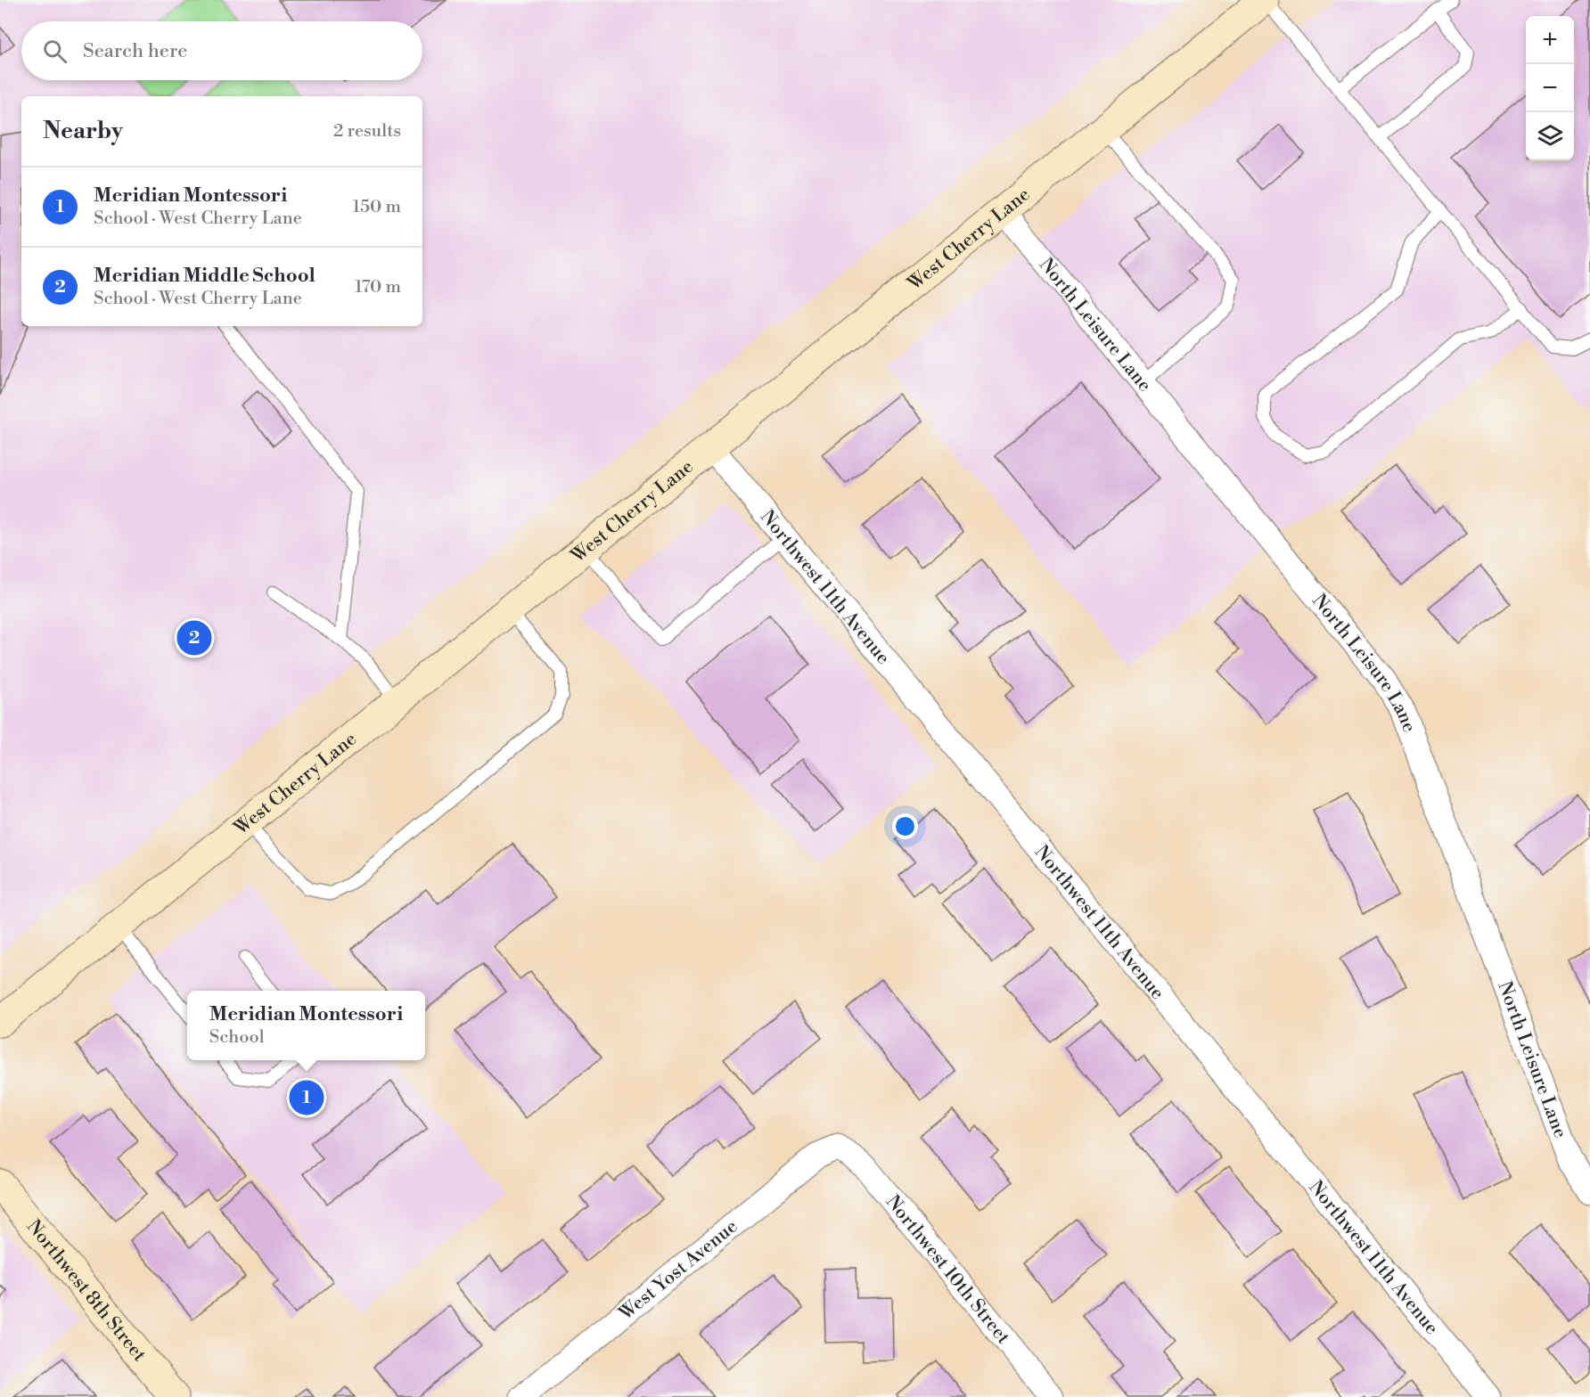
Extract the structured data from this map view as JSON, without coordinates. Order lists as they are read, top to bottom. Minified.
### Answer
{"streets":{"main road":["West Cherry Lane","Northwest 8th Street"],"street":["North Leisure Lane","Northwest 11th Avenue","Northwest 10th Street","West Yost Avenue"]},"crossings":[["West Cherry Lane","North Leisure Lane"],["West Cherry Lane","Northwest 11th Avenue"],["Northwest 10th Street","West Yost Avenue"]],"page":{"map_buttons":["+","−"],"search":"Search here","heading":["Nearby","2 results"],"list":[{"mark":"1","name":"Meridian Montessori","note":"School · West Cherry Lane","value":"150 m"},{"mark":"2","name":"Meridian Middle School","note":"School · West Cherry Lane","value":"170 m"}],"pins":["2","1"],"popup":["Meridian Montessori","School"]}}
